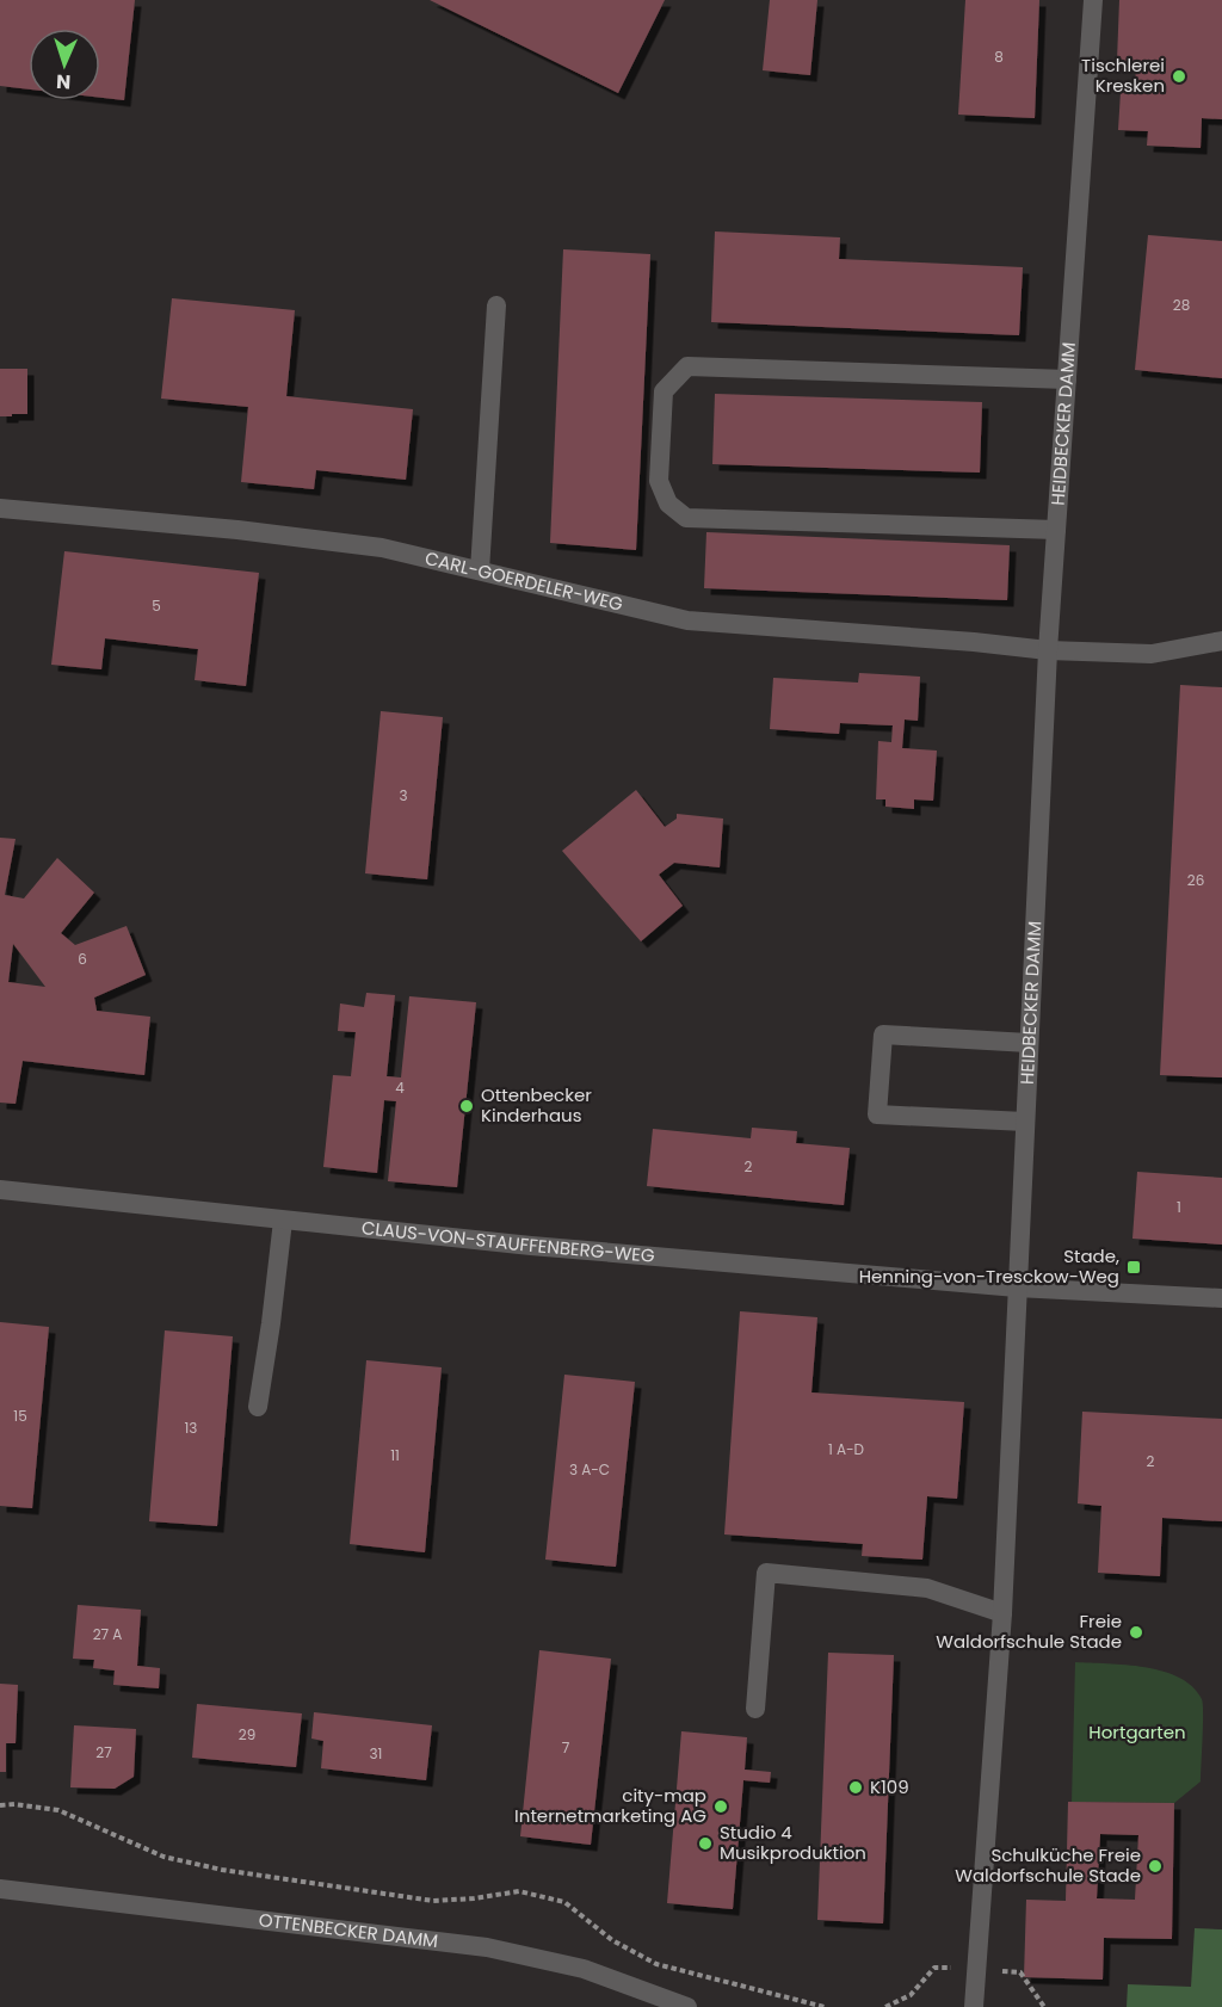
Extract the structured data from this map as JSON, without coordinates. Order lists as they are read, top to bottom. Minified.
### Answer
{"streets":{"street":["HEIDBECKER DAMM","CARL-GOERDELER-WEG","CLAUS-VON-STAUFFENBERG-WEG","OTTENBECKER DAMM"]},"crossings":[["HEIDBECKER DAMM","CARL-GOERDELER-WEG"],["HEIDBECKER DAMM","CLAUS-VON-STAUFFENBERG-WEG"]],"parks":["Hortgarten"],"places":{"other":["Tischlerei Kresken","Ottenbecker Kinderhaus","Freie Waldorfschule Stade","K109","city-map Internetmarketing AG","Studio 4 Musikproduktion","Schulküche Freie Waldorfschule Stade"],"transit":["Stade, Henning-von-Tresckow-Weg"]},"house_numbers":["8","28","5","3","26","6","4","2","1","15","13","1 A-D","11","2","3 A-C","27 A","29","7","27","31"],"north":"bottom"}
